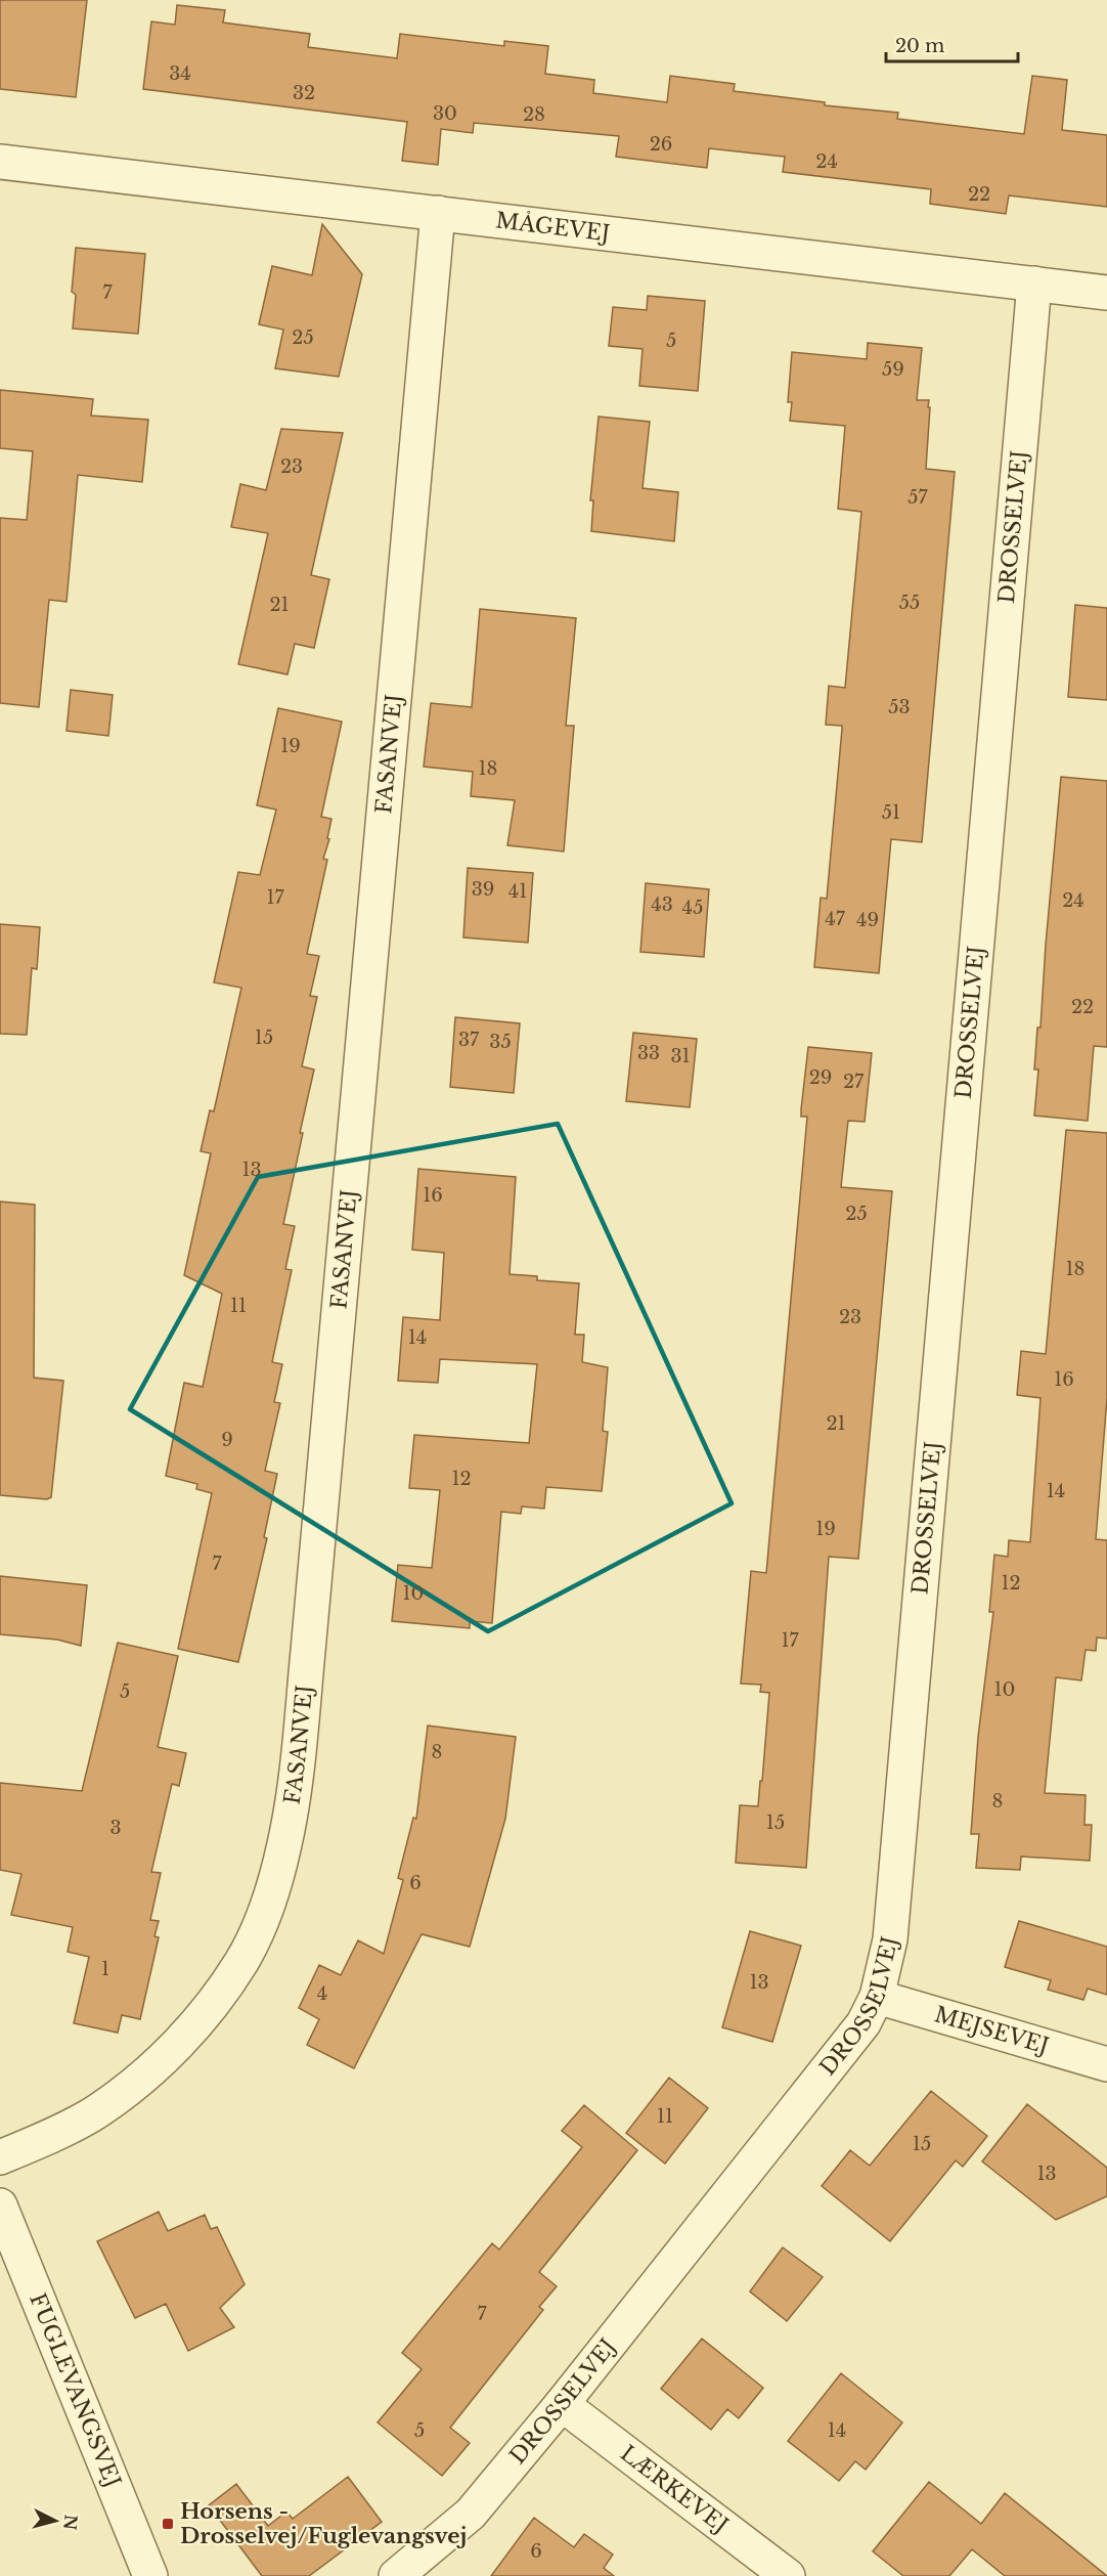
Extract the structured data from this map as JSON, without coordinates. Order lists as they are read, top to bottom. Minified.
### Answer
{"streets":{"street":["MÅGEVEJ","DROSSELVEJ","FASANVEJ","MEJSEVEJ","FUGLEVANGSVEJ","LÆRKEVEJ"]},"crossings":[["MÅGEVEJ","DROSSELVEJ"],["MÅGEVEJ","FASANVEJ"],["DROSSELVEJ","MEJSEVEJ"],["DROSSELVEJ","LÆRKEVEJ"]],"places":{"transit":["Horsens - Drosselvej/Fuglevangsvej"]},"house_numbers":["34","32","30","28","26","24","22","7","25","5","59","23","57","55","21","53","19","18","51","39","41","17","24","43","45","47","49","22","15","37","35","33","31","29","27","13","16","25","18","11","23","14","16","21","9","12","14","19","7","12","10","17","10","5","8","8","15","3","6","1","13","4","11","15","13","7","5","14","6"],"scale_bar":"20 m","north":"right"}
